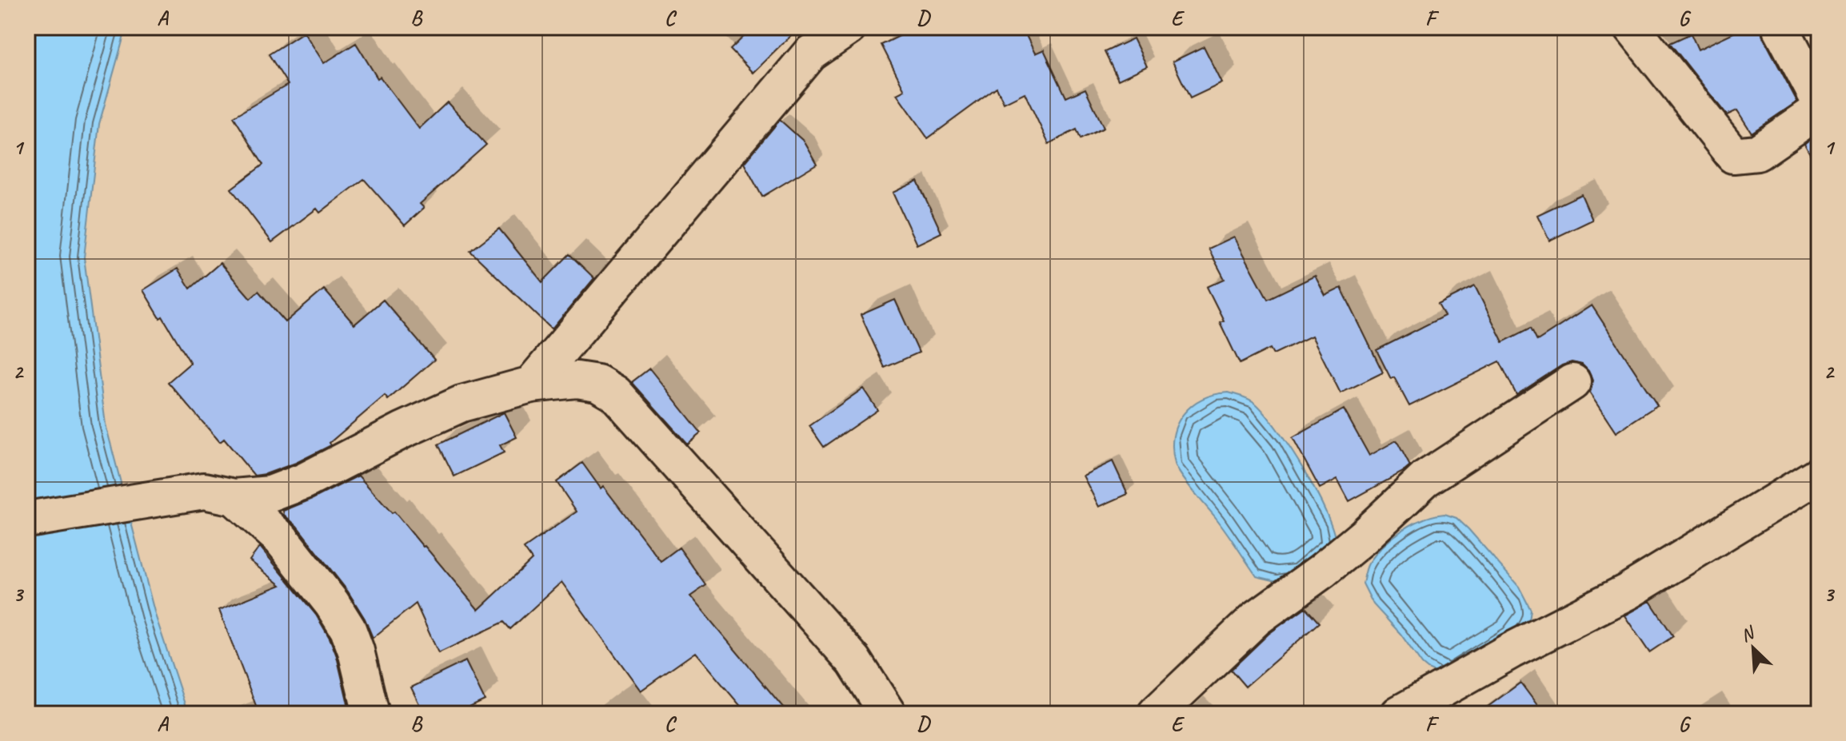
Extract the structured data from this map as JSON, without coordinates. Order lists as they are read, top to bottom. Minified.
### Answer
{"north":"top left","grid":{"columns":["A","B","C","D","E","F","G"],"rows":["1","2","3"]}}
